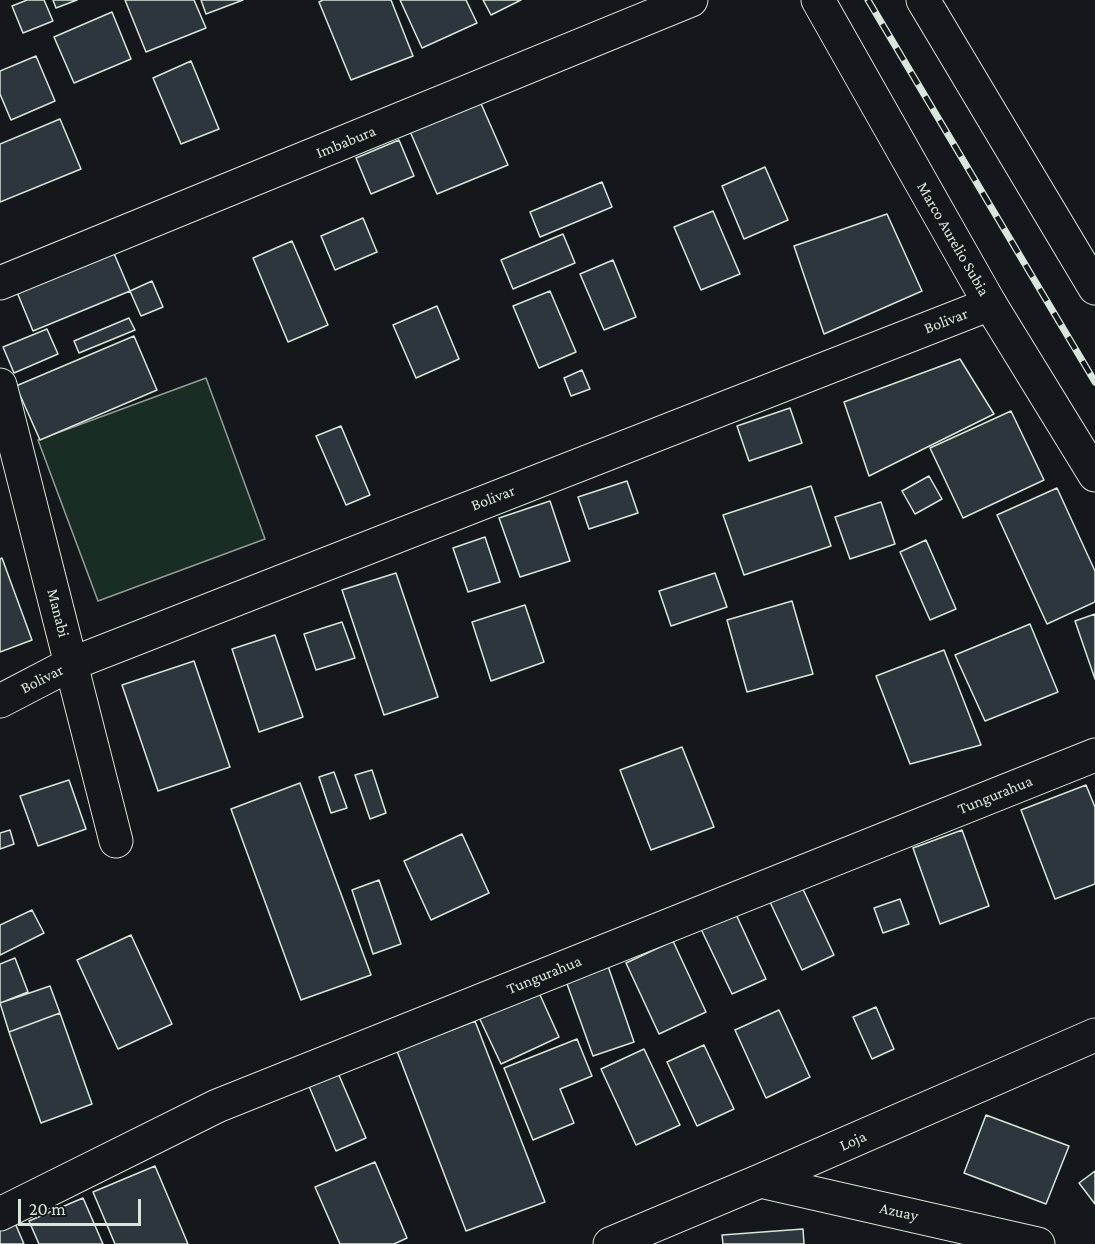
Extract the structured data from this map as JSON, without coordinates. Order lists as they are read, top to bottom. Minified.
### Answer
{"streets":{"street":["Imbabura","Marco Aurelio Subia","Bolivar","Manabi","Tungurahua","Loja","Azuay"]},"crossings":[["Marco Aurelio Subia","Bolivar"],["Bolivar","Manabi"],["Loja","Azuay"]],"scale_bar":"20 m"}
